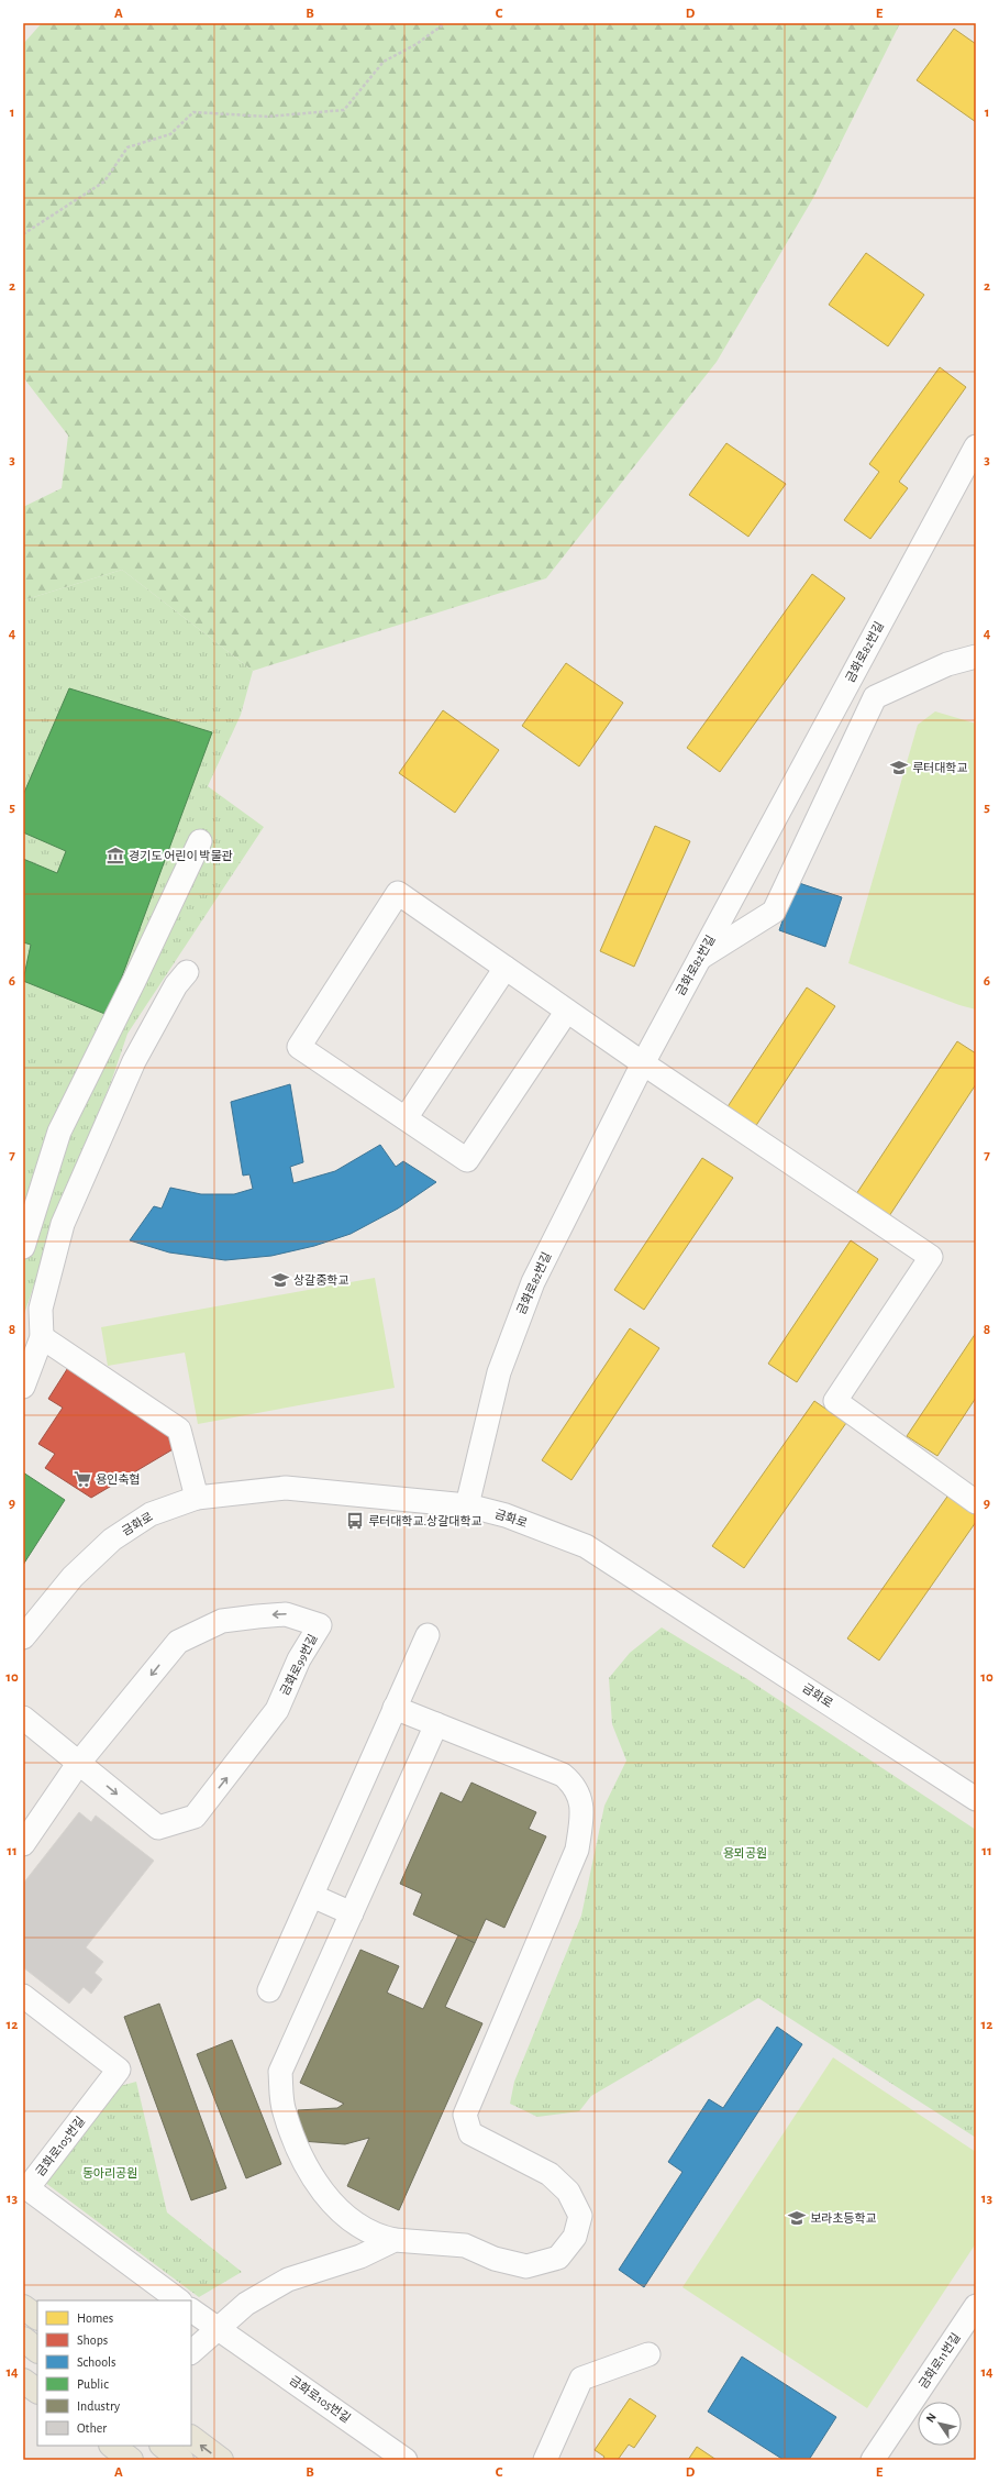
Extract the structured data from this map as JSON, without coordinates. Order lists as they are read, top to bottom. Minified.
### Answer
{"streets":{"street":["금화로82번길","금화로","금화로99번길","금화로105번길","금화로11번길"]},"crossings":[["금화로82번길","금화로"]],"parks":["용뫼공원","동아리공원"],"places":{"school or university":["루터대학교","상갈중학교","보라초등학교"],"museum":["경기도 어린이 박물관"],"supermarket":["용인축협"],"bus stop":["루터대학교.상갈대학교"]},"legend":["Homes","Shops","Schools","Public","Industry","Other"],"north":"top left","grid":{"columns":["A","B","C","D","E"],"rows":["1","2","3","4","5","6","7","8","9","10","11","12","13","14"]}}
